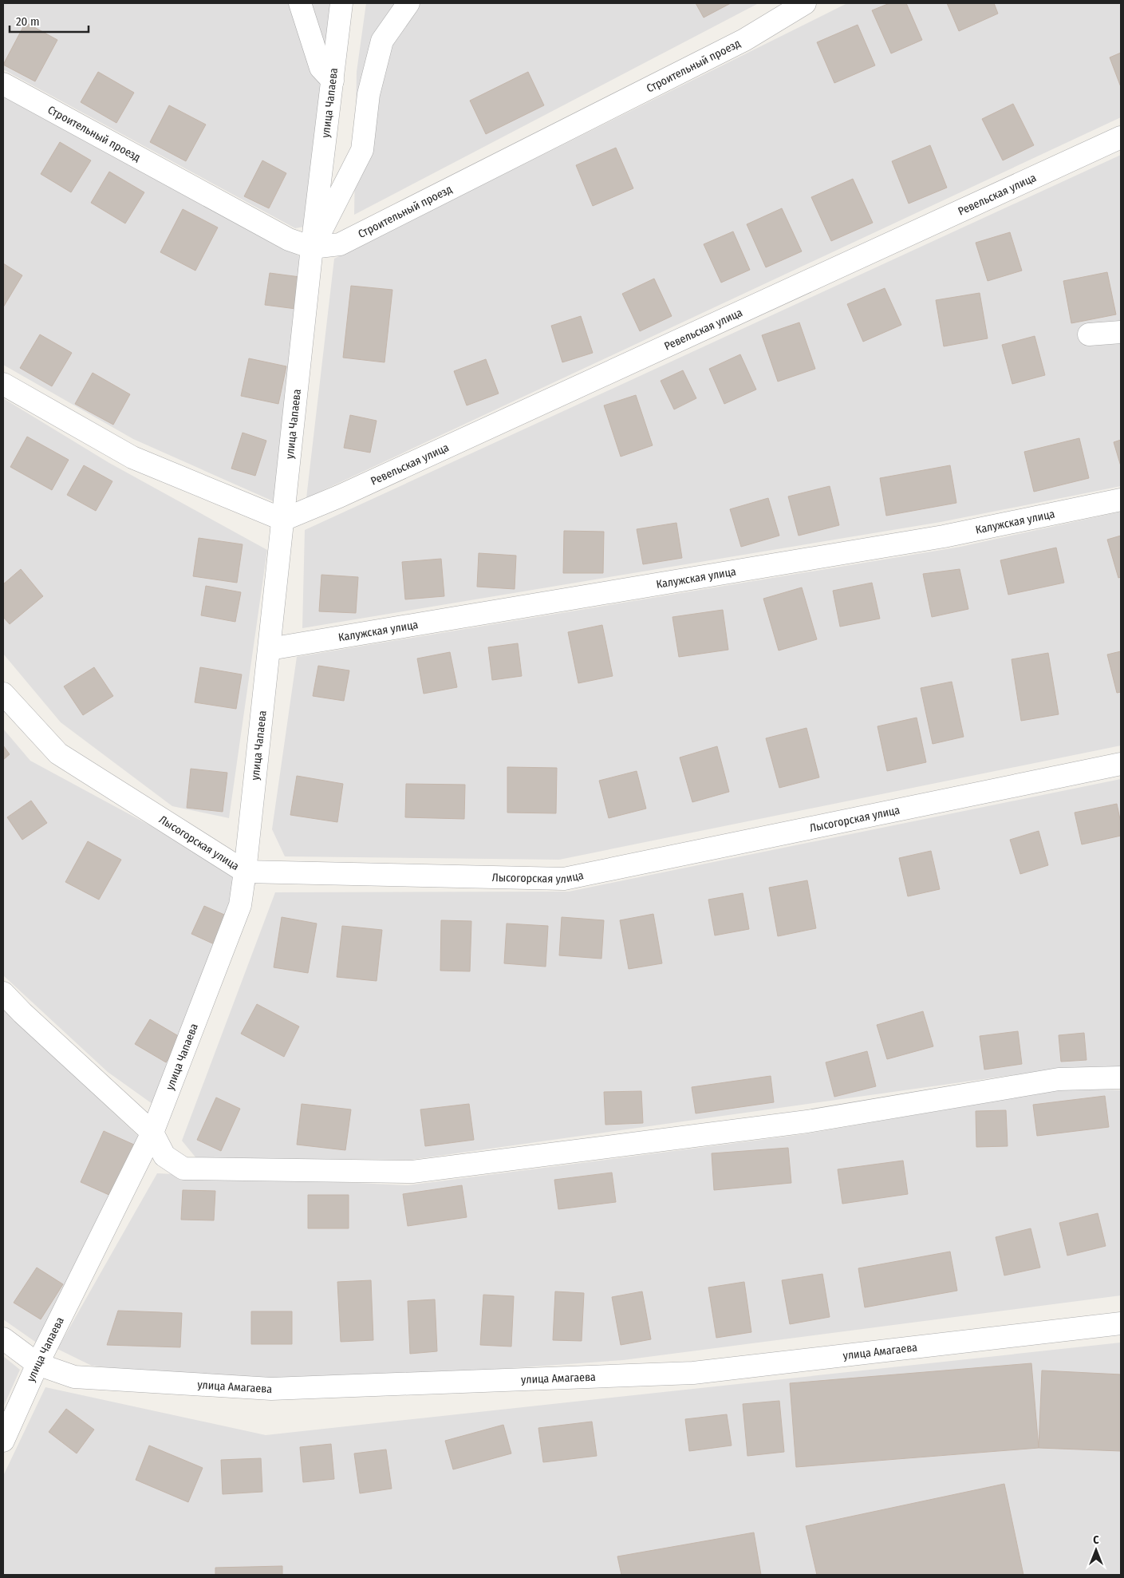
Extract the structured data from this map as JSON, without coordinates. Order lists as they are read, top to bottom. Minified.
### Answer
{"streets":{"street":["Строительный проезд","улица Чапаева","Ревельская улица","Калужская улица","Лысогорская улица","улица Амагаева"]},"crossings":[["Строительный проезд","улица Чапаева"],["улица Чапаева","Ревельская улица"],["улица Чапаева","Калужская улица"],["улица Чапаева","Лысогорская улица"],["улица Чапаева","улица Амагаева"]],"scale_bar":"20 m","north":"top"}
